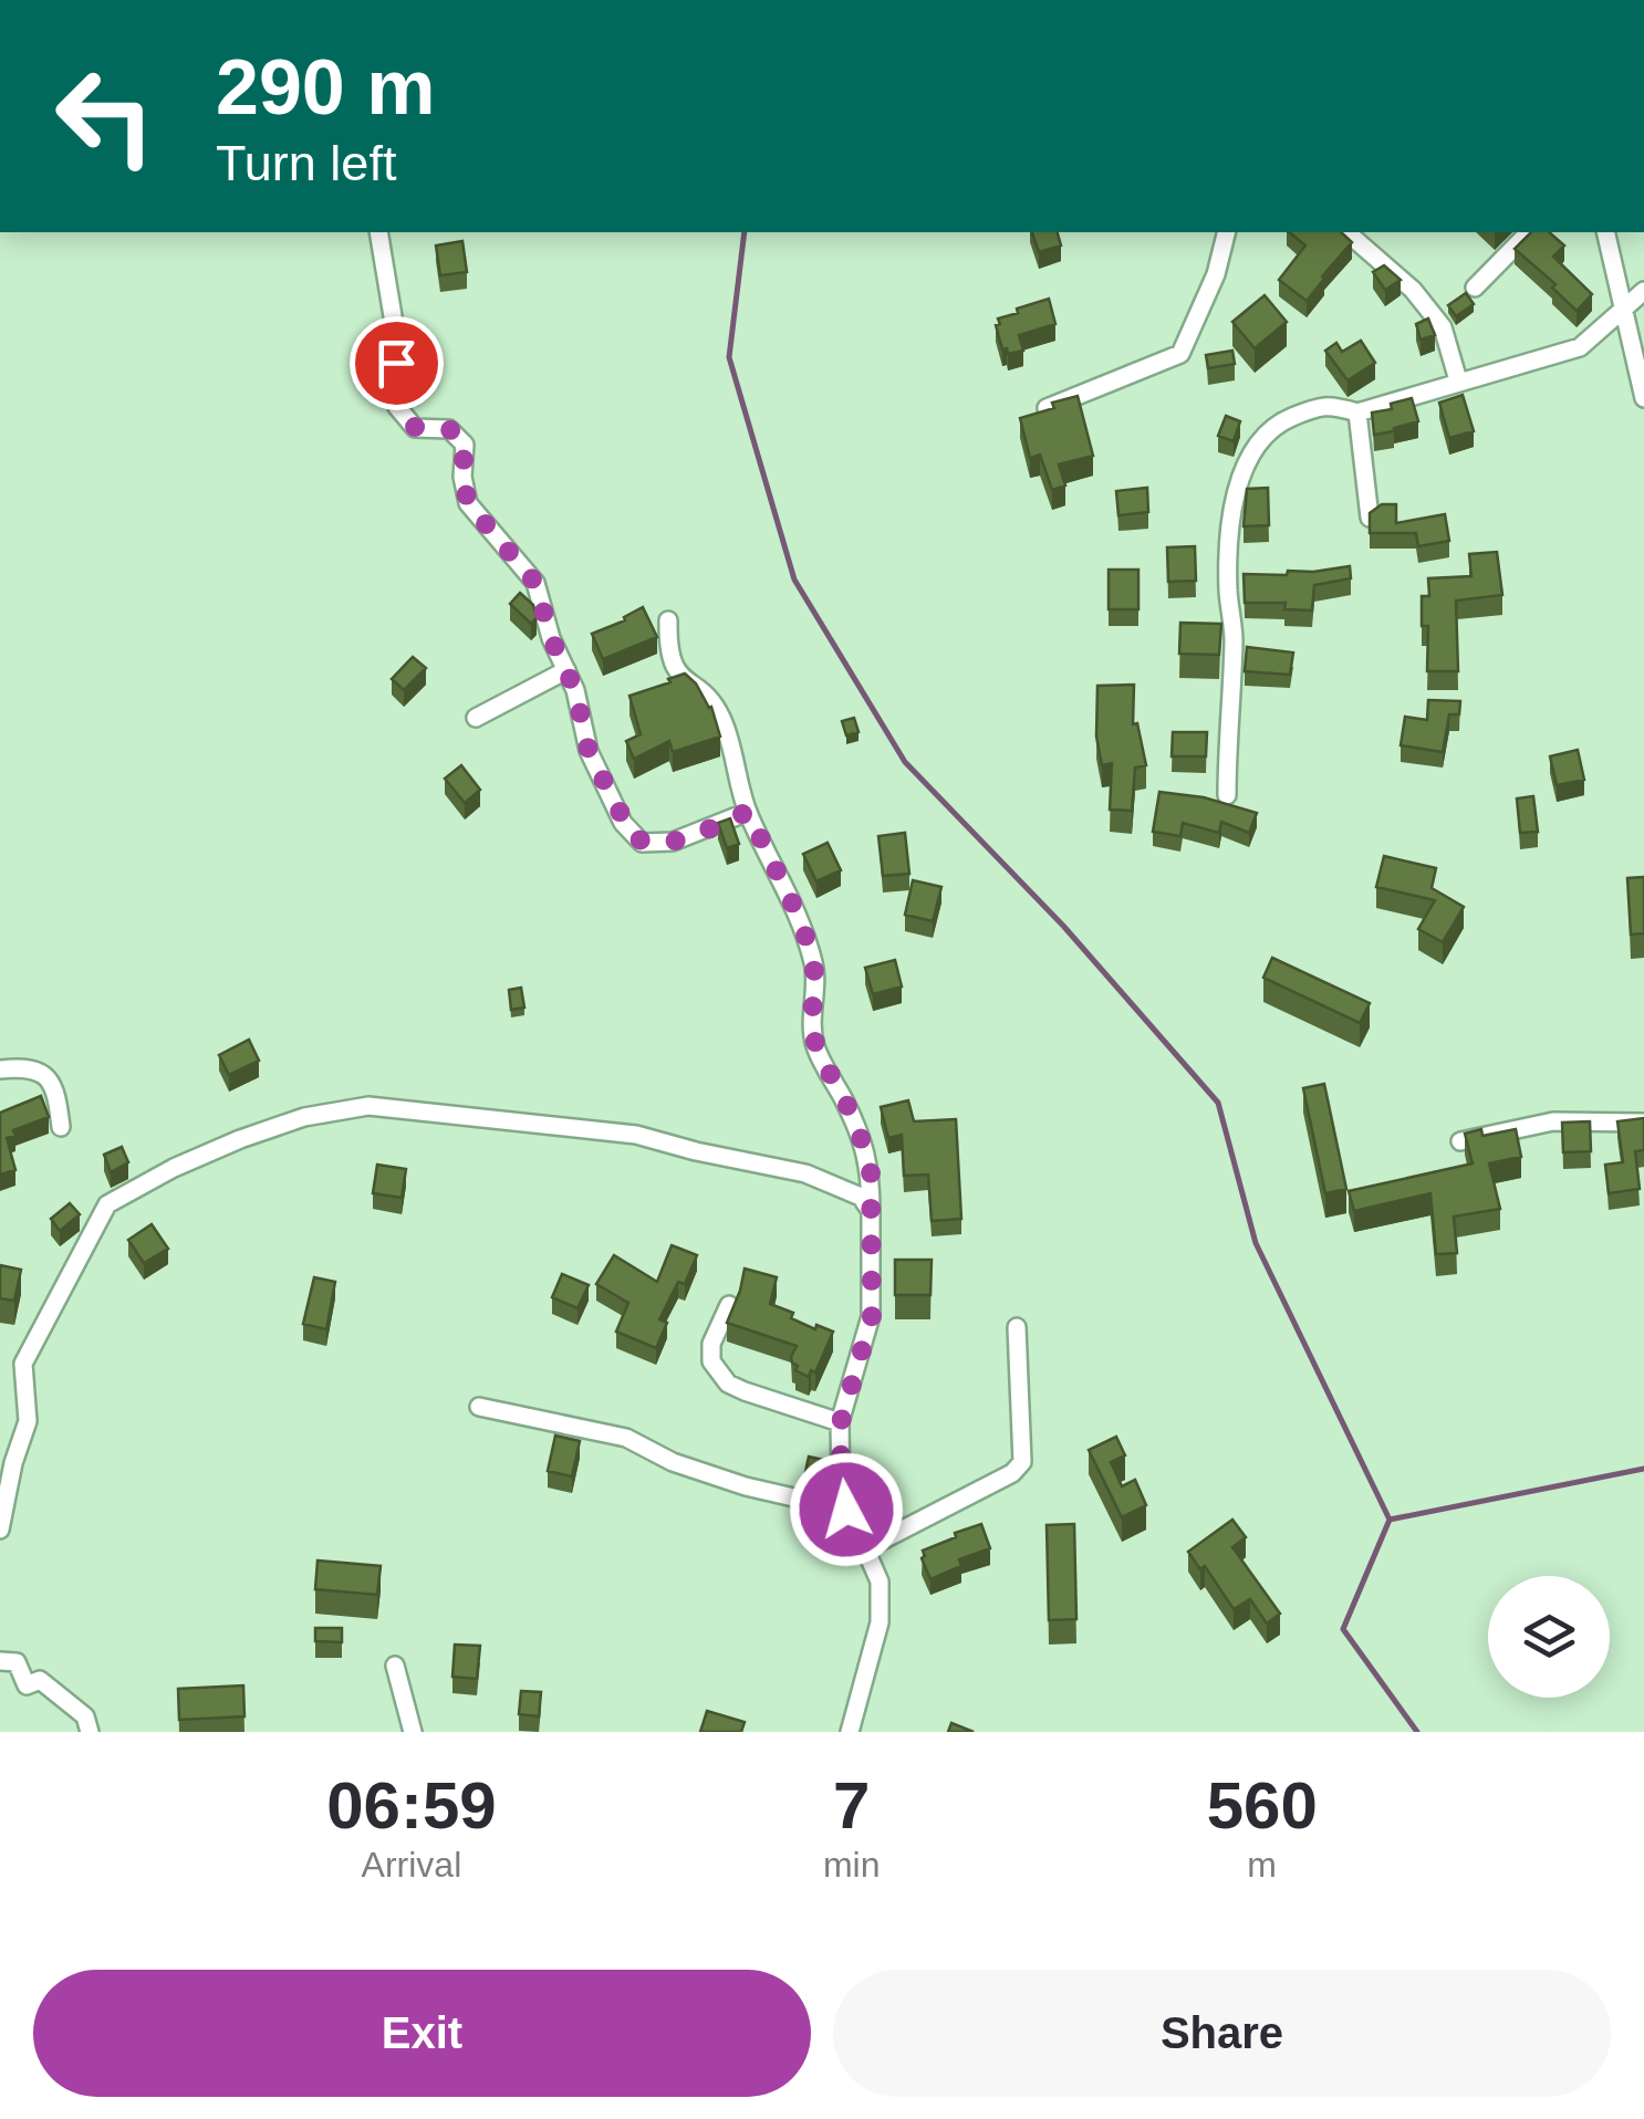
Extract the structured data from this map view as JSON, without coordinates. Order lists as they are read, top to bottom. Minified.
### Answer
{"page":{"turn":["290 m","Turn left"],"eta":["06:59","Arrival","7","min","560","m"],"buttons":["Exit","Share"]}}
